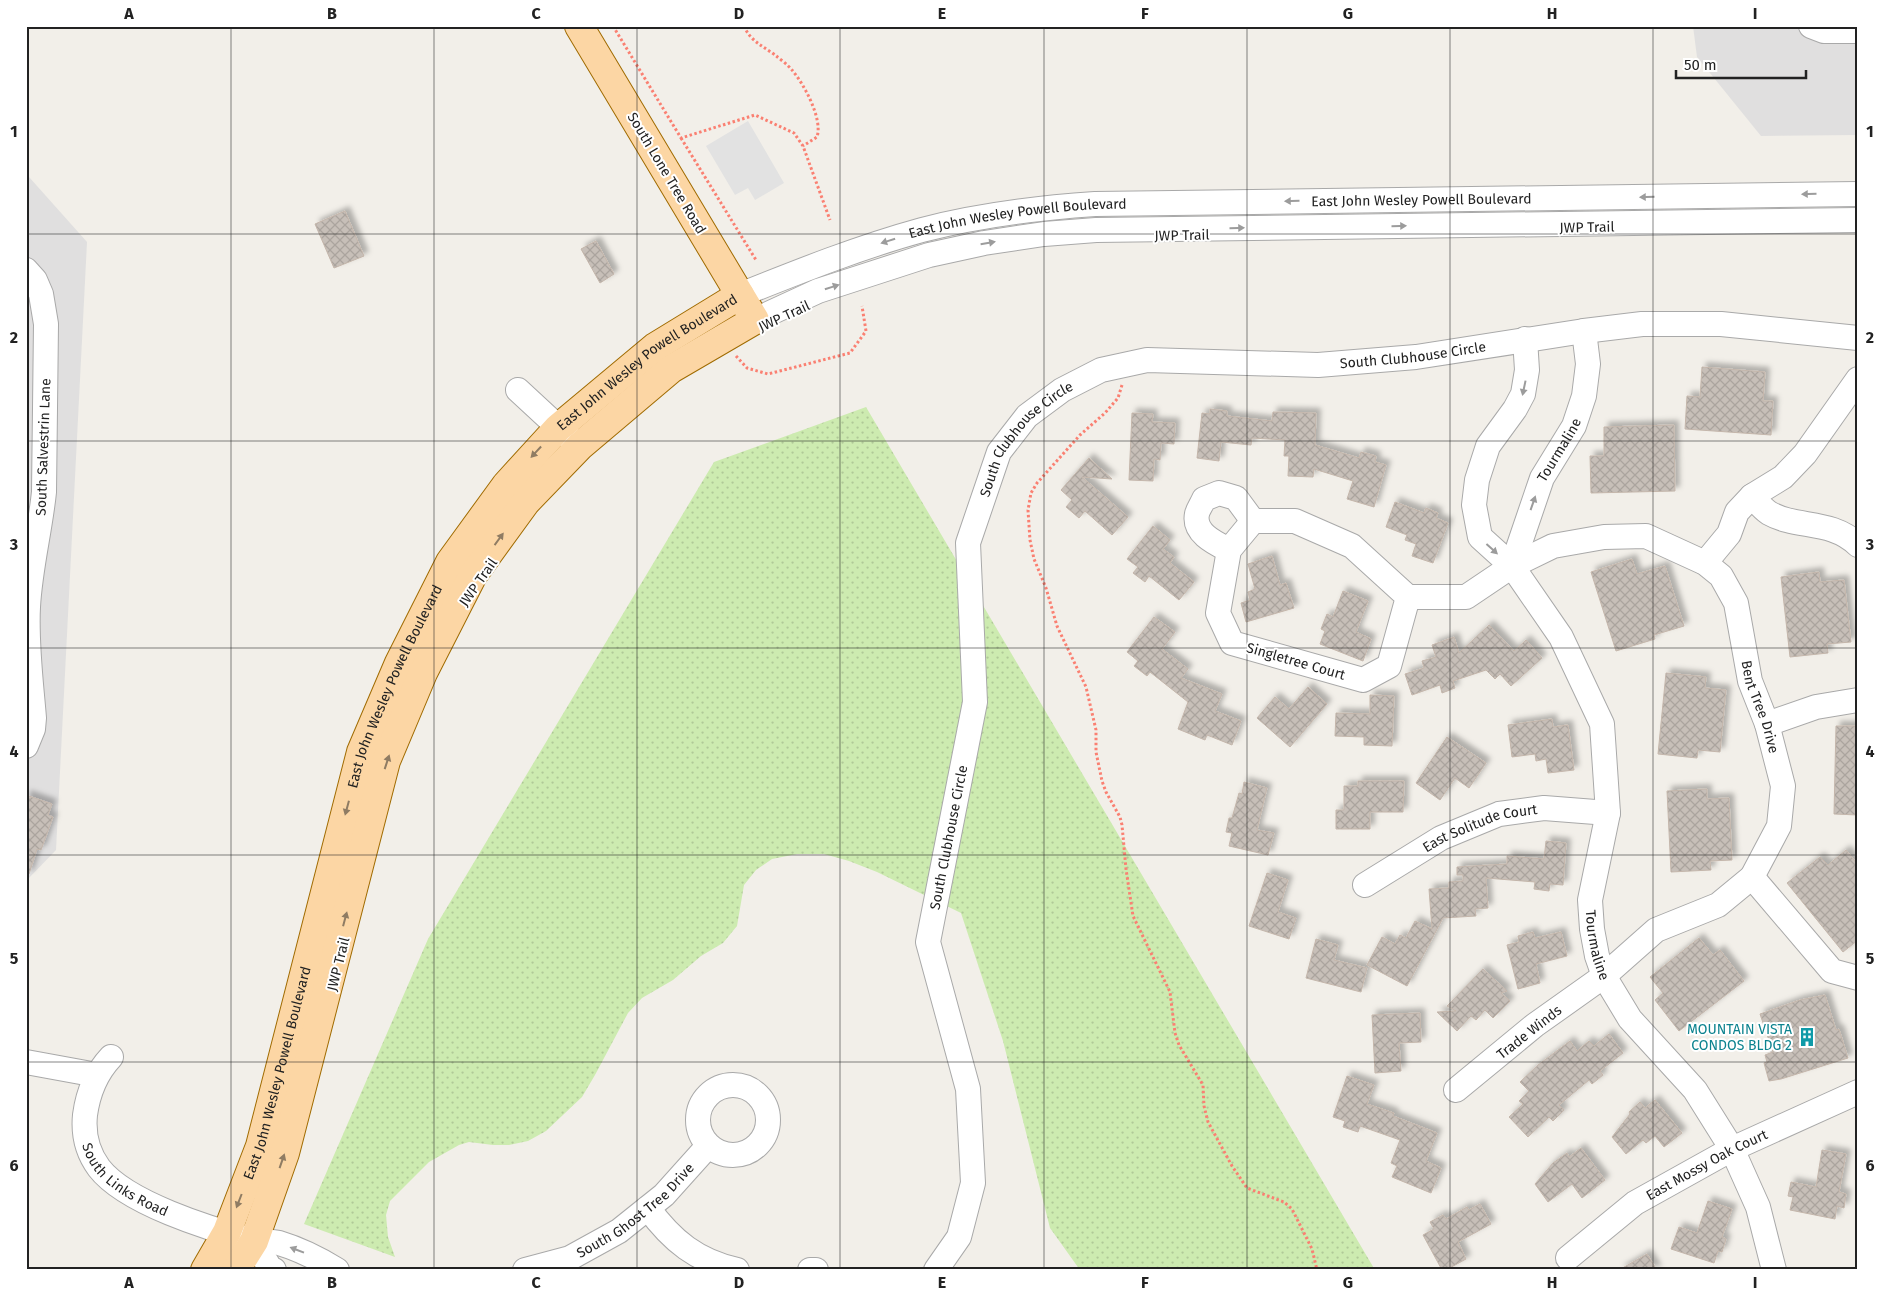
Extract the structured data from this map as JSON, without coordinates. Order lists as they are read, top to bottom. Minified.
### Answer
{"streets":{"main road":["South Lone Tree Road","East John Wesley Powell Boulevard"],"street":["South Clubhouse Circle","South Salvestrin Lane","Tourmaline","Singletree Court","Bent Tree Drive","East Solitude Court","Trade Winds","East Mossy Oak Court","South Links Road","South Ghost Tree Drive"]},"crossings":[["South Lone Tree Road","East John Wesley Powell Boulevard"],["East John Wesley Powell Boulevard","South Links Road"],["South Clubhouse Circle","Tourmaline"],["Tourmaline","Bent Tree Drive"],["Tourmaline","East Solitude Court"],["Tourmaline","Trade Winds"],["Tourmaline","East Mossy Oak Court"],["Bent Tree Drive","Trade Winds"]],"places":{"building":["MOUNTAIN VISTA CONDOS BLDG 2"]},"scale_bar":"50 m","grid":{"columns":["A","B","C","D","E","F","G","H","I"],"rows":["1","2","3","4","5","6"]}}
